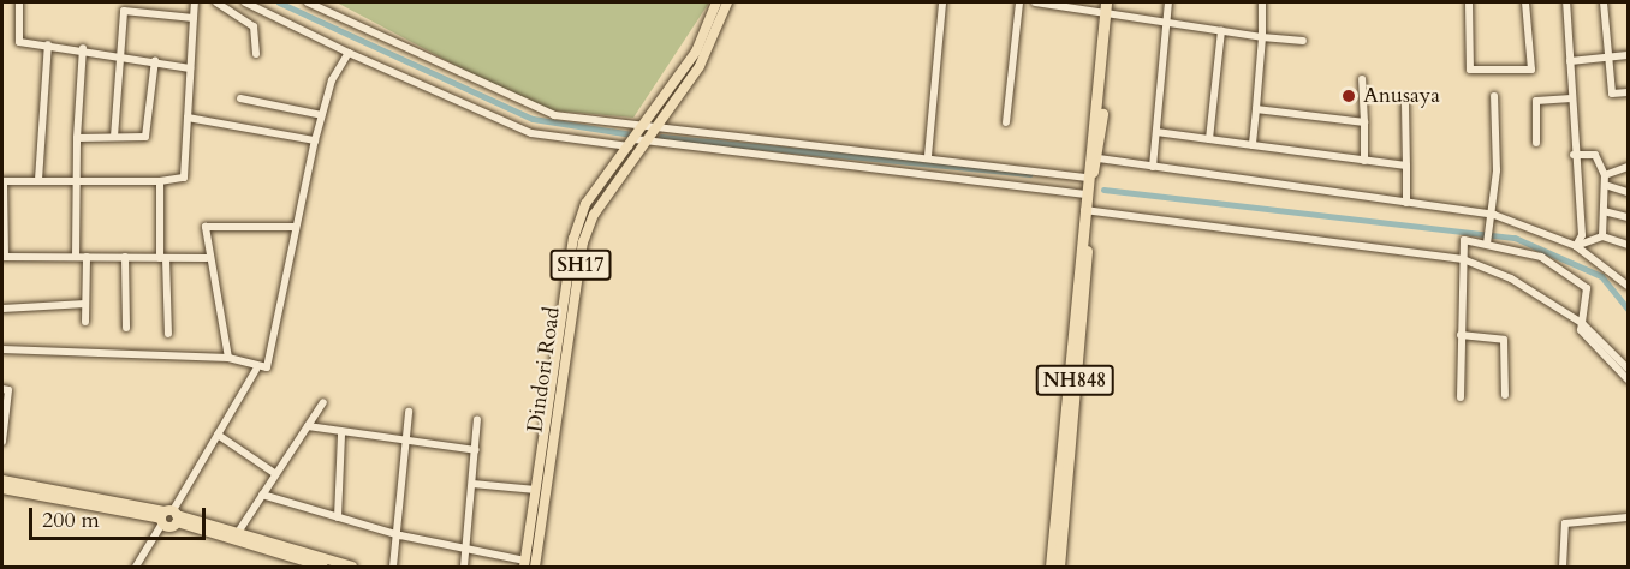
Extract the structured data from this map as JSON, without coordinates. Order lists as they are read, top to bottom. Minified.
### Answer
{"streets":{"highway":["NH848"],"main road":["SH17","Dindori Road"]},"places":["Anusaya"],"scale_bar":"200 m"}
